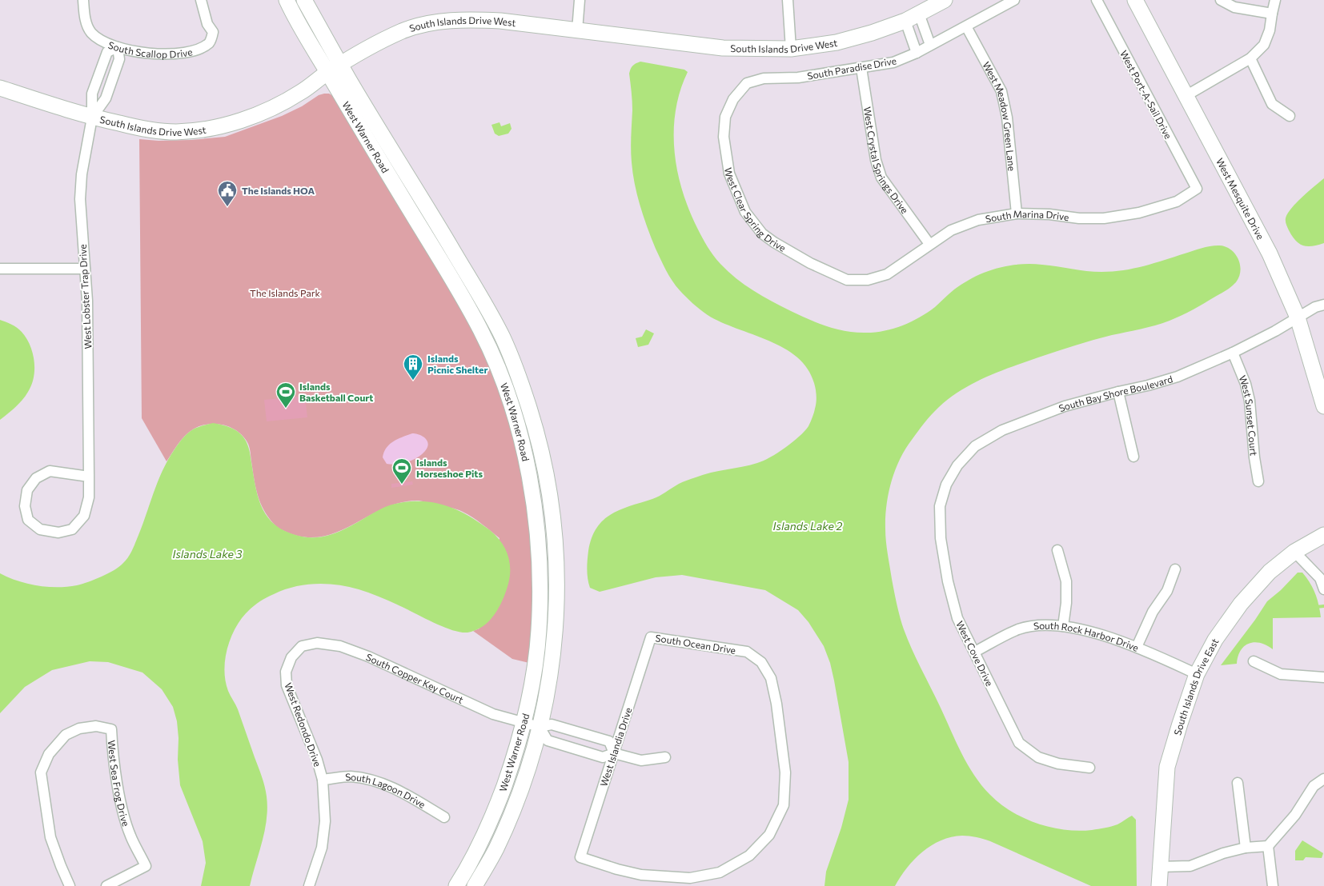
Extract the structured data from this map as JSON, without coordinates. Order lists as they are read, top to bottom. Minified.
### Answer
{"streets":{"main road":["South Islands Drive West","West Warner Road","West Mesquite Drive","South Islands Drive East"],"street":["South Scallop Drive","South Paradise Drive","West Port-A-Sail Drive","West Meadow Green Lane","West Crystal Springs Drive","West Clear Spring Drive","South Marina Drive","West Lobster Trap Drive","South Bay Shore Boulevard","West Sunset Court","South Rock Harbor Drive","South Ocean Drive","West Cove Drive","South Copper Key Court","West Redondo Drive","West Islandia Drive","West Sea Frog Drive","South Lagoon Drive"]},"crossings":[["South Islands Drive West","West Warner Road"],["South Islands Drive West","West Lobster Trap Drive"],["South Paradise Drive","West Meadow Green Lane"],["South Paradise Drive","West Crystal Springs Drive"],["South Paradise Drive","West Clear Spring Drive"],["West Port-A-Sail Drive","South Marina Drive"],["West Meadow Green Lane","South Marina Drive"],["West Warner Road","South Copper Key Court"],["West Crystal Springs Drive","South Marina Drive"],["West Mesquite Drive","South Bay Shore Boulevard"],["West Clear Spring Drive","South Marina Drive"],["South Bay Shore Boulevard","West Sunset Court"],["South Bay Shore Boulevard","West Cove Drive"],["South Rock Harbor Drive","West Cove Drive"],["South Rock Harbor Drive","South Islands Drive East"],["South Ocean Drive","West Islandia Drive"],["South Copper Key Court","West Redondo Drive"],["South Copper Key Court","West Islandia Drive"],["West Redondo Drive","South Lagoon Drive"]],"water":["Islands Lake 2","Islands Lake 3"],"parks":["The Islands Park"],"places":{"public building":["The Islands HOA"],"building":["Islands Picnic Shelter"],"sports":["Islands Basketball Court","Islands Horseshoe Pits"]}}
